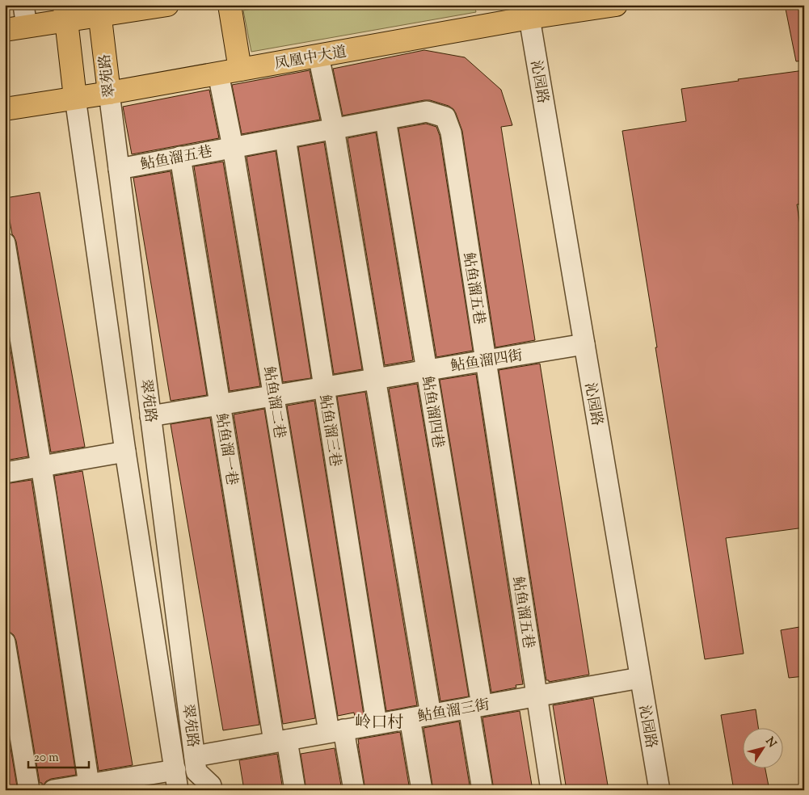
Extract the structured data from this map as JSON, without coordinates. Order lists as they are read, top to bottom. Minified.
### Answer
{"streets":{"main road":["凤凰中大道","翠苑路"],"street":["沁园路","鲇鱼溜五巷","鲇鱼溜四街","鲇鱼溜二巷","鲇鱼溜四巷","鲇鱼溜三巷","鲇鱼溜一巷","鲇鱼溜三街"]},"crossings":[["凤凰中大道","翠苑路"],["凤凰中大道","沁园路"],["凤凰中大道","鲇鱼溜二巷"],["翠苑路","鲇鱼溜五巷"],["翠苑路","鲇鱼溜四街"],["翠苑路","鲇鱼溜三街"],["沁园路","鲇鱼溜四街"],["沁园路","鲇鱼溜三街"],["鲇鱼溜五巷","鲇鱼溜四街"],["鲇鱼溜五巷","鲇鱼溜二巷"],["鲇鱼溜五巷","鲇鱼溜四巷"],["鲇鱼溜五巷","鲇鱼溜三巷"],["鲇鱼溜五巷","鲇鱼溜一巷"],["鲇鱼溜五巷","鲇鱼溜三街"],["鲇鱼溜四街","鲇鱼溜二巷"],["鲇鱼溜四街","鲇鱼溜四巷"],["鲇鱼溜四街","鲇鱼溜三巷"],["鲇鱼溜四街","鲇鱼溜一巷"],["鲇鱼溜二巷","鲇鱼溜三街"],["鲇鱼溜四巷","鲇鱼溜三街"],["鲇鱼溜三巷","鲇鱼溜三街"],["鲇鱼溜一巷","鲇鱼溜三街"]],"districts":["岭口村"],"scale_bar":"20 m","north":"top right"}
